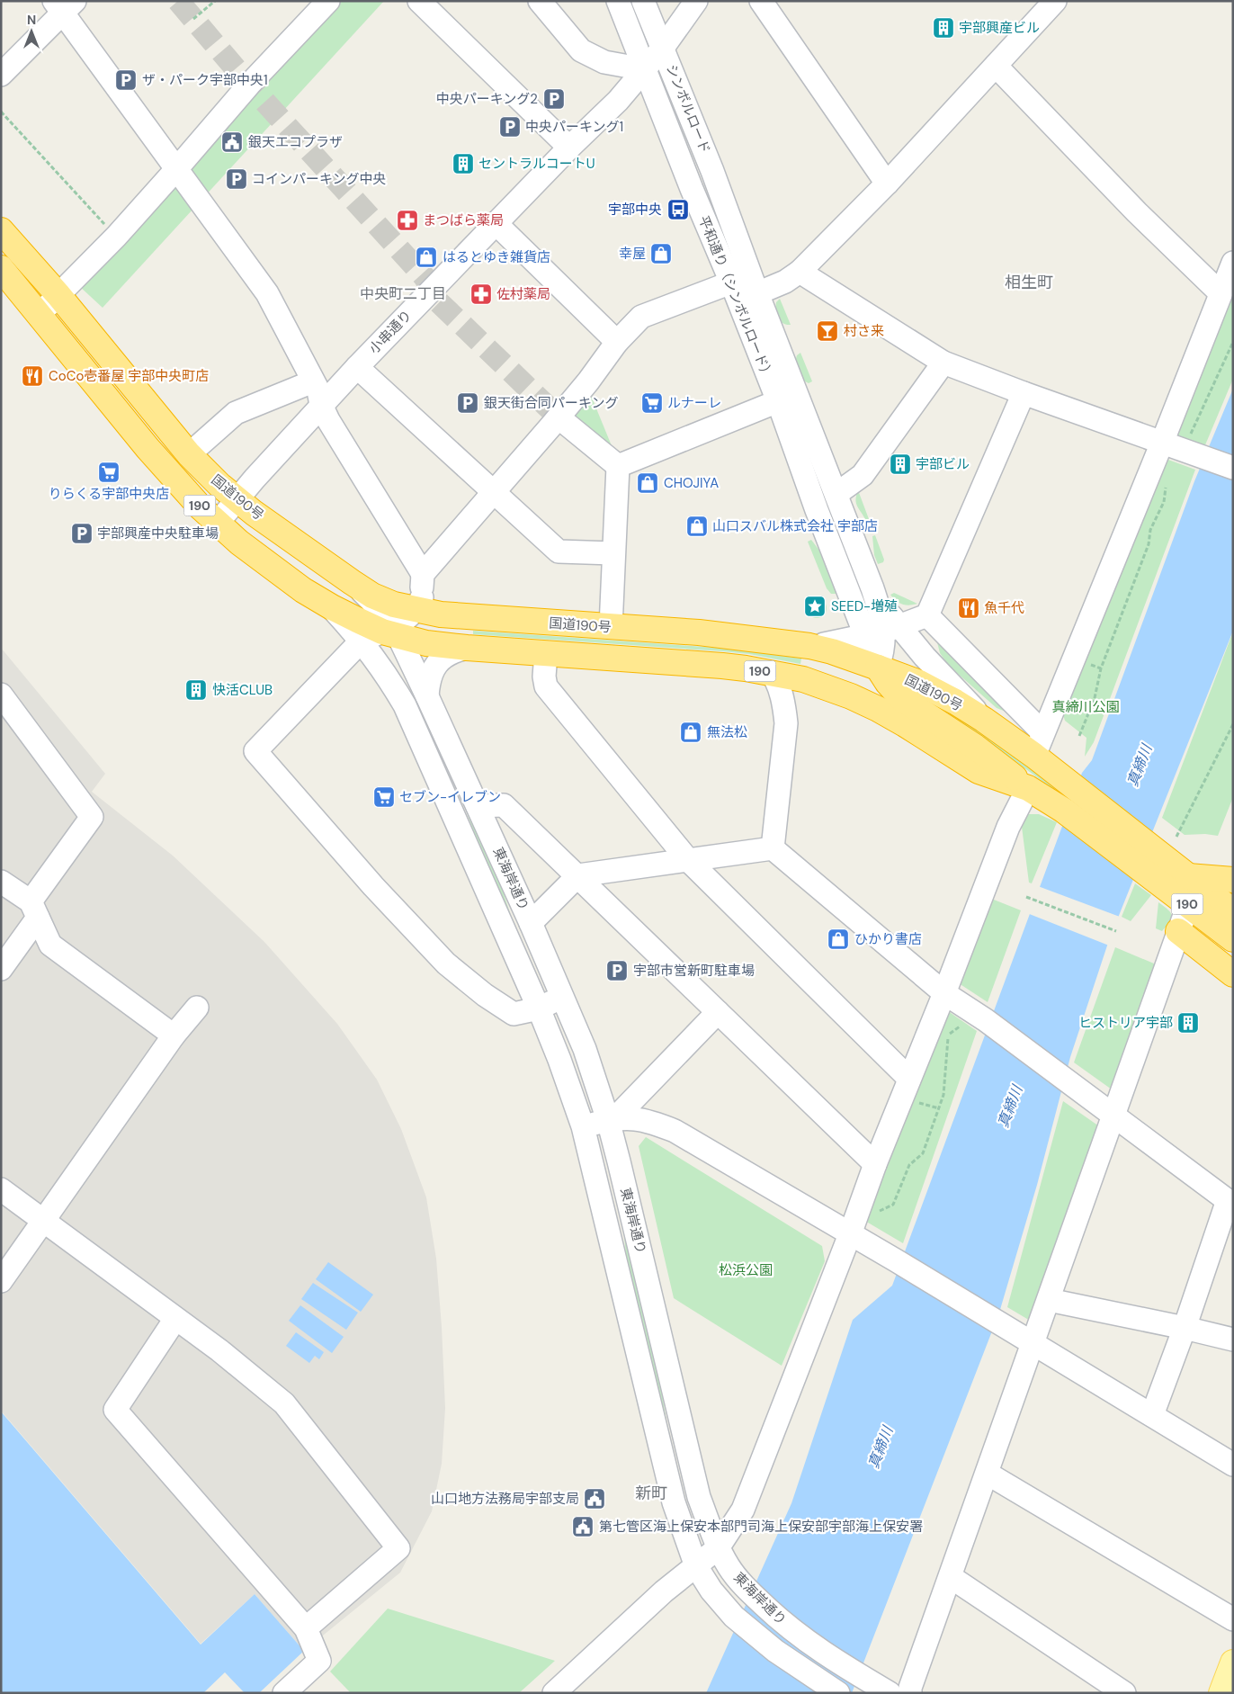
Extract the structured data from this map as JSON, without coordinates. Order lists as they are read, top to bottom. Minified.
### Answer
{"streets":{"highway":["国道190号","190"],"street":["シンボルロード","平和通り（シンボルロード）","小串通り","東海岸通り"]},"crossings":[["シンボルロード","平和通り（シンボルロード）"],["シンボルロード","小串通り"],["平和通り（シンボルロード）","小串通り"],["平和通り（シンボルロード）","国道190号"],["小串通り","国道190号"],["小串通り","190"],["190","東海岸通り"]],"districts":["相生町","中央町二丁目","新町"],"water":["真締川"],"parks":["真締川公園","松浜公園"],"places":{"building":["宇部興産ビル","セントラルコートU","宇部ビル","快活CLUB","ヒストリア宇部"],"parking":["ザ・パーク宇部中央1","中央パーキング2","中央パーキング1","コインパーキング中央","銀天街合同パーキング","宇部興産中央駐車場","宇部市営新町駐車場"],"public building":["銀天エコプラザ","山口地方法務局宇部支局","第七管区海上保安本部門司海上保安部宇部海上保安署"],"bus stop":["宇部中央"],"pharmacy":["まつばら薬局","佐村薬局"],"shop":["幸屋","はるとゆき雑貨店","CHOJIYA","山口スバル株式会社 宇部店","無法松","ひかり書店"],"bar":["村さ来"],"restaurant":["CoCo壱番屋 宇部中央町店","魚千代"],"supermarket":["ルナーレ","りらくる宇部中央店","セブン-イレブン"],"place":["SEED-増殖"]},"north":"top"}
